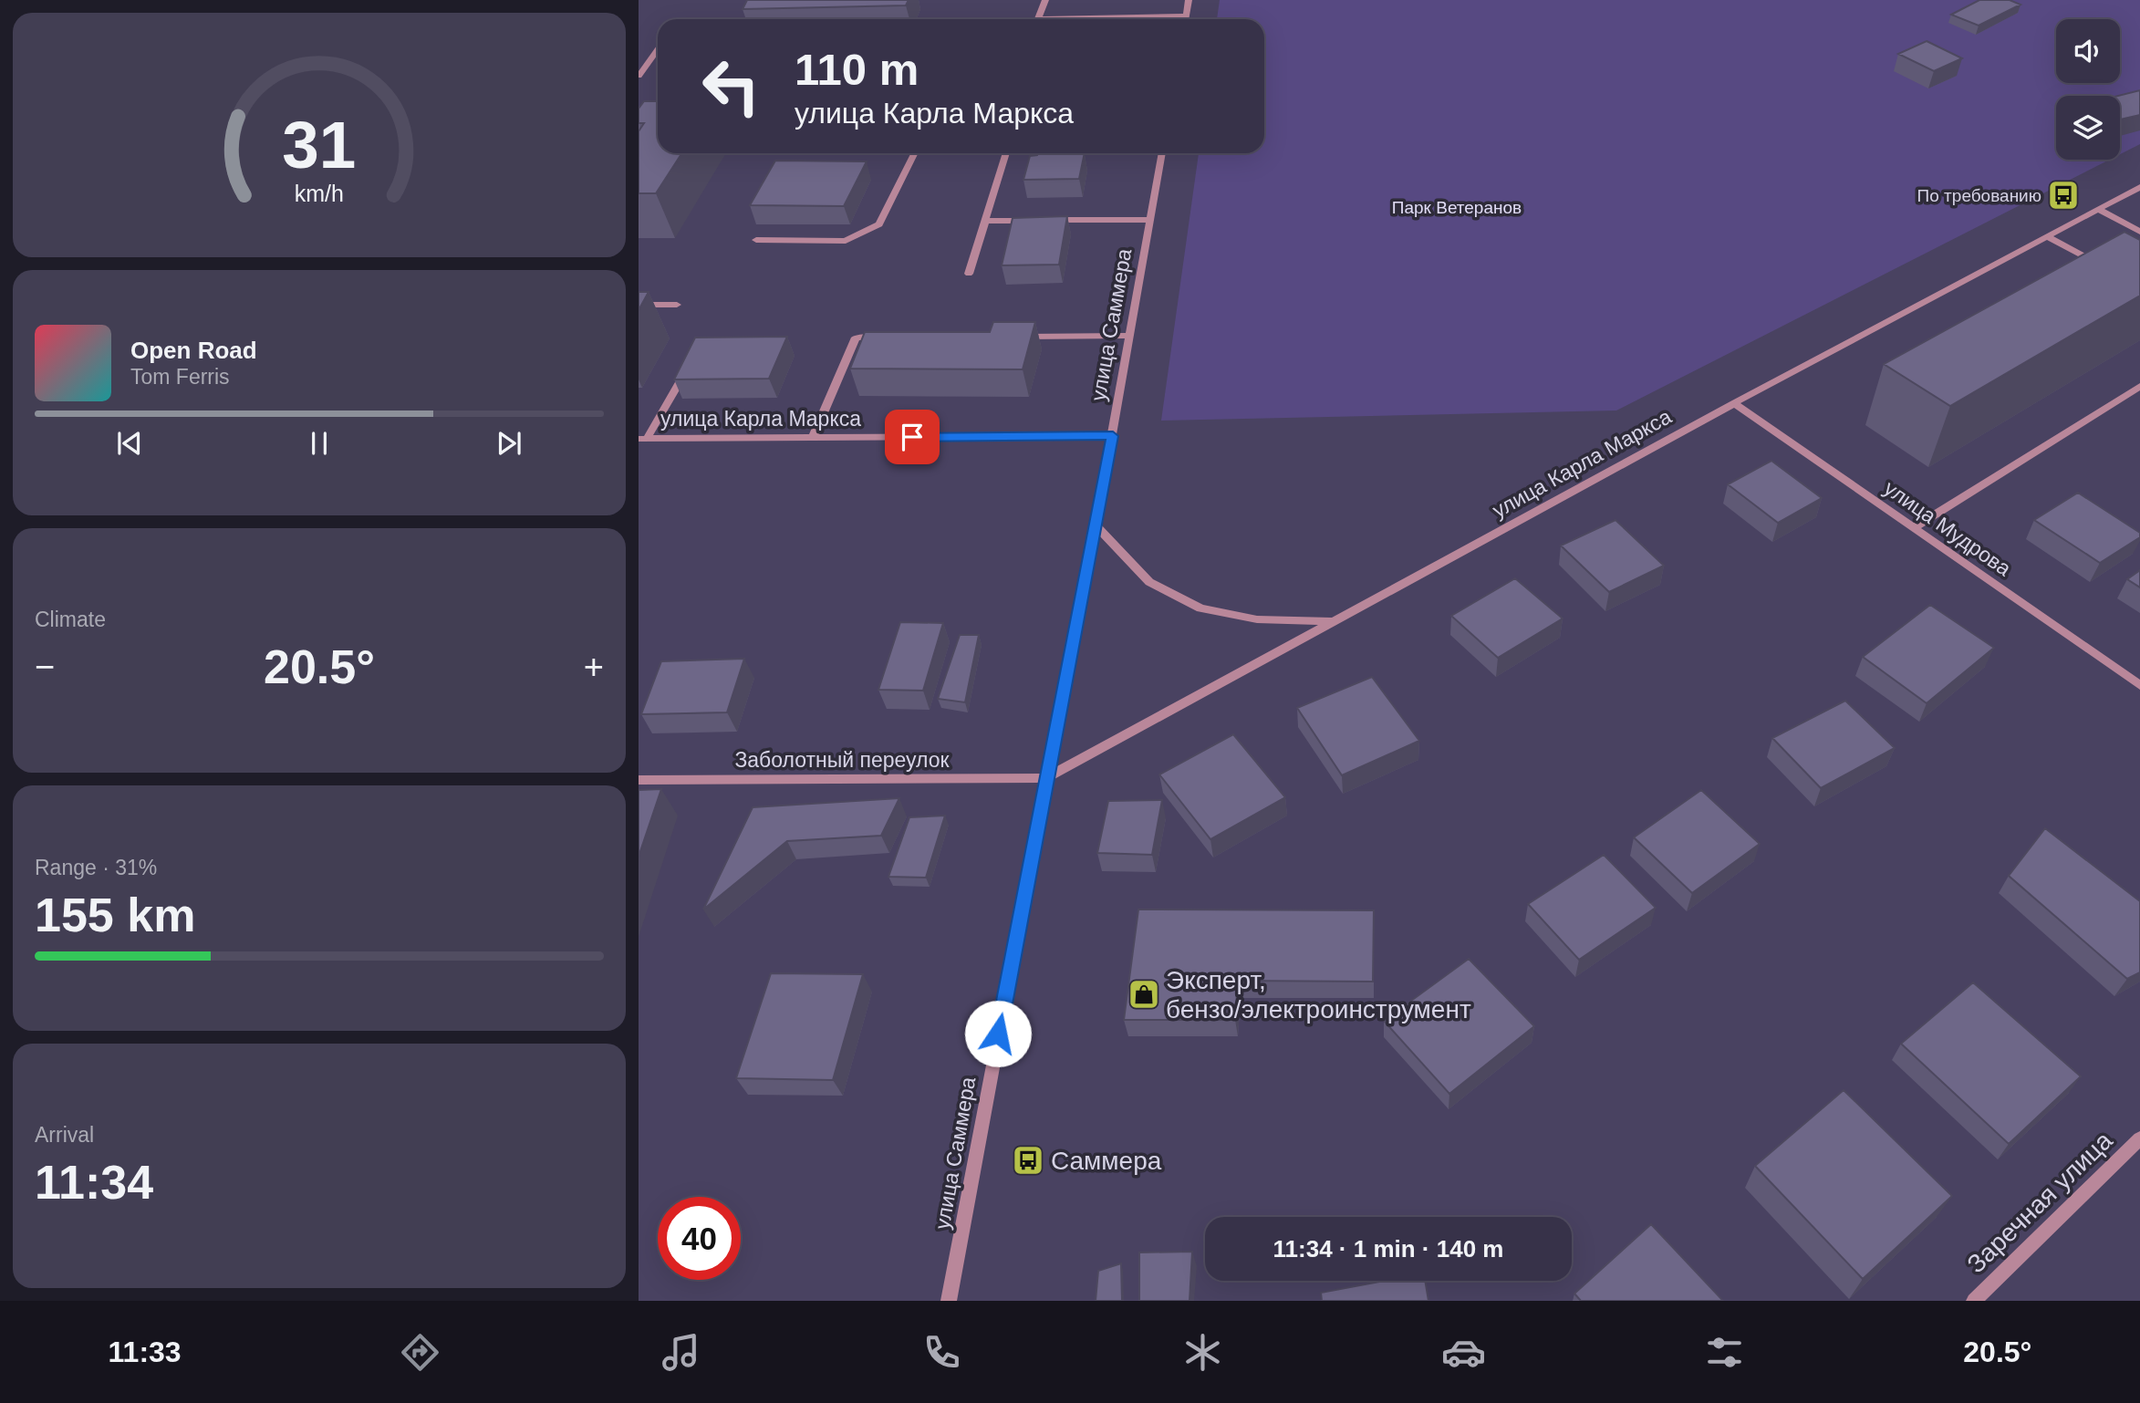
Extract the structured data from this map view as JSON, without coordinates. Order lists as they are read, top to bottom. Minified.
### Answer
{"streets":{"street":["улица Саммера","улица Карла Маркса","улица Мудрова","Заболотный переулок","Заречная улица"]},"crossings":[["улица Саммера","улица Карла Маркса"],["улица Саммера","Заболотный переулок"],["улица Карла Маркса","улица Мудрова"],["улица Карла Маркса","Заболотный переулок"]],"parks":["Парк Ветеранов"],"places":{"bus stop":["По требованию","Саммера"],"shop":["Эксперт, бензо/электроинструмент"]},"page":{"turn":["110 m","улица Карла Маркса"],"song":["Open Road","Tom Ferris"],"tile":["Climate",["Range · 31%","155 km"],["Arrival","11:34"]],"heat":["−","20.5°","+"],"limit":"40","trip":"11:34 · 1 min · 140 m","tabs":["11:33","20.5°"],"gauge":["31","km/h"]}}
